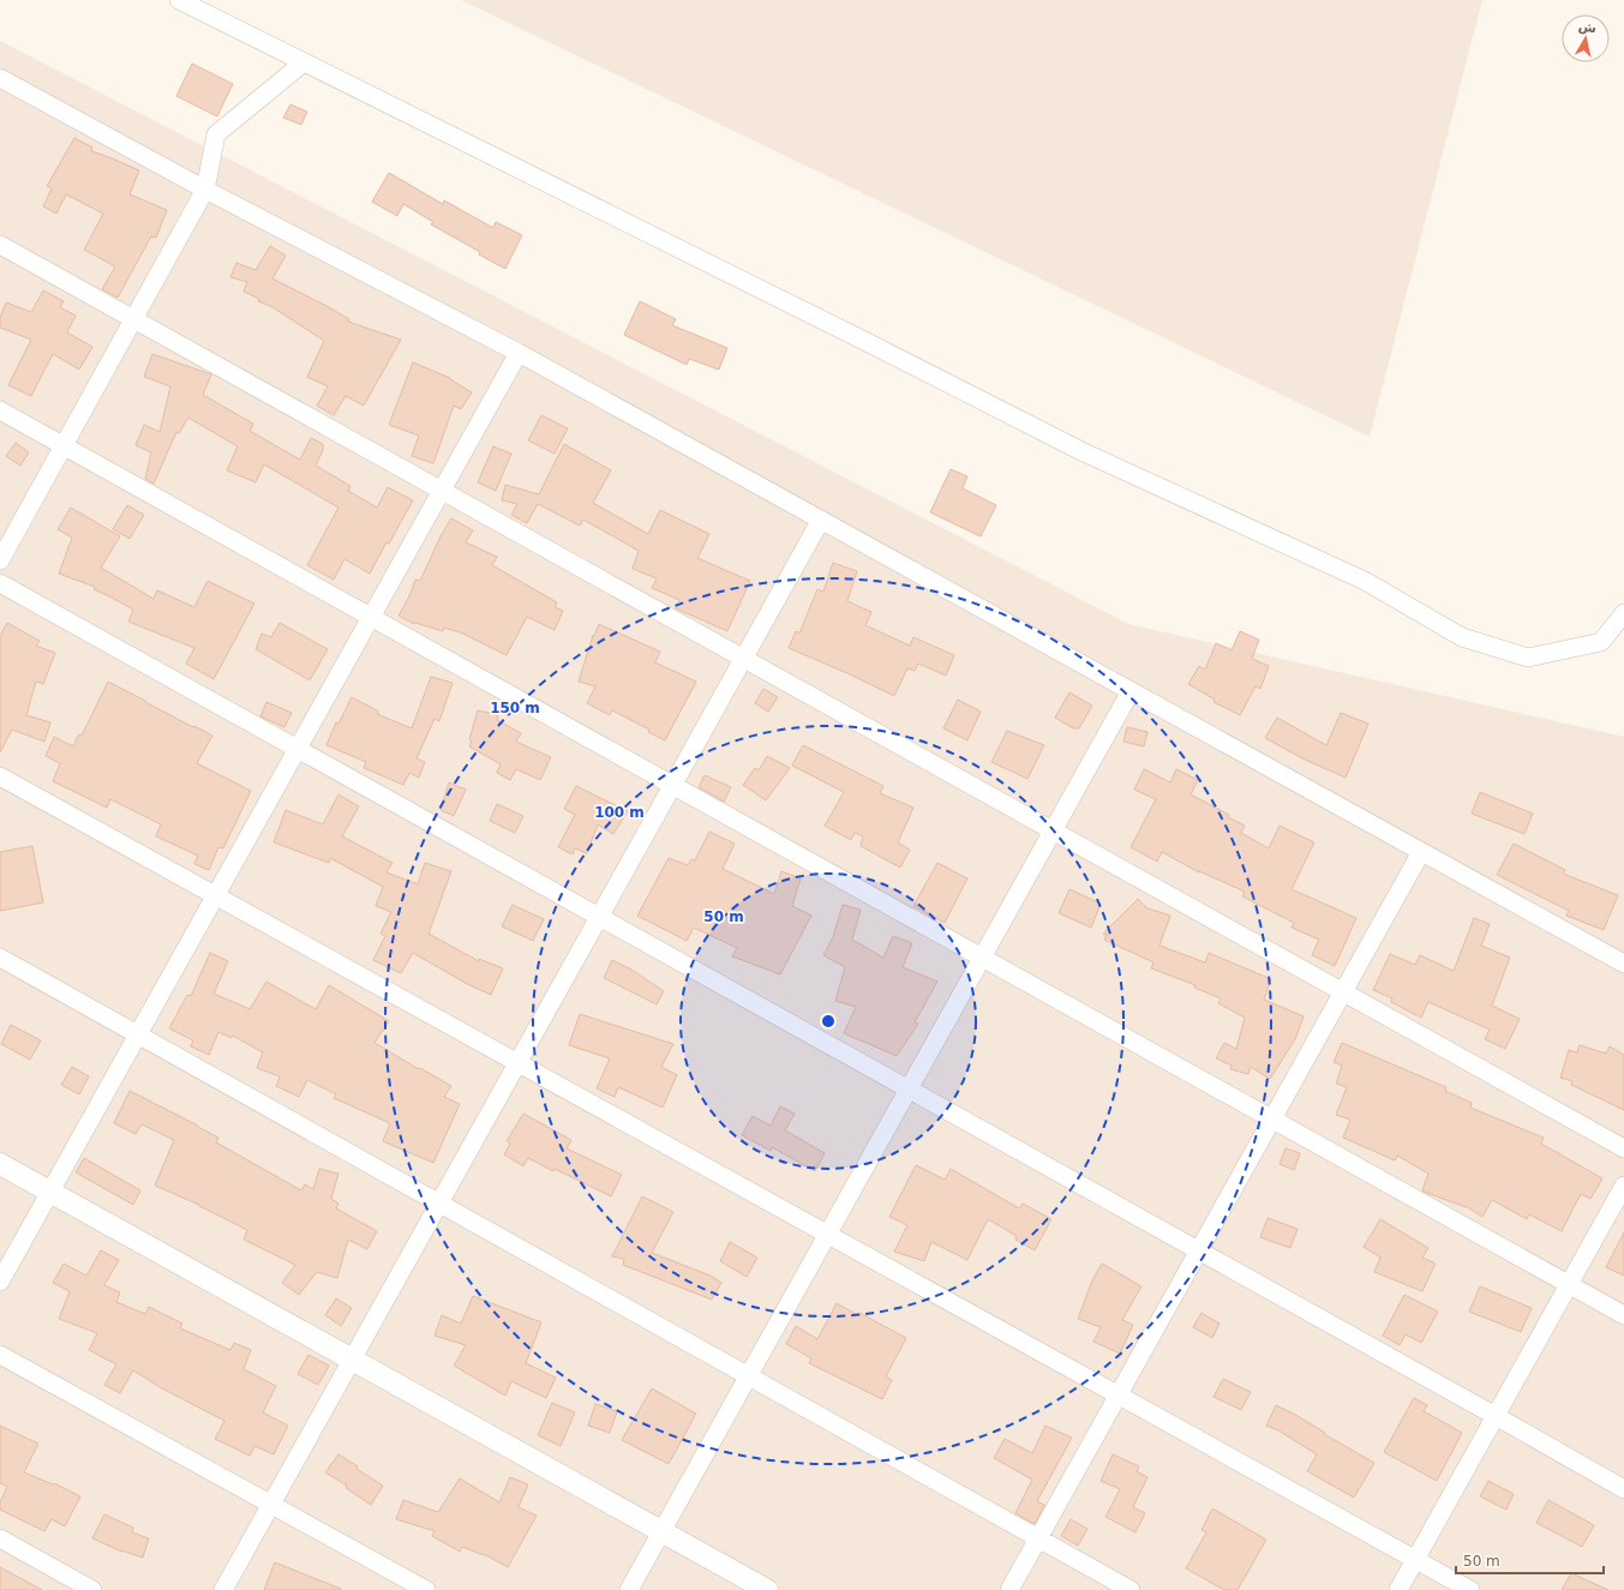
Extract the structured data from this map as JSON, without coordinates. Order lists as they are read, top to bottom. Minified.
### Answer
{"scale_bar":"50 m","north":"top","rings":["150 m","100 m","50 m"]}
